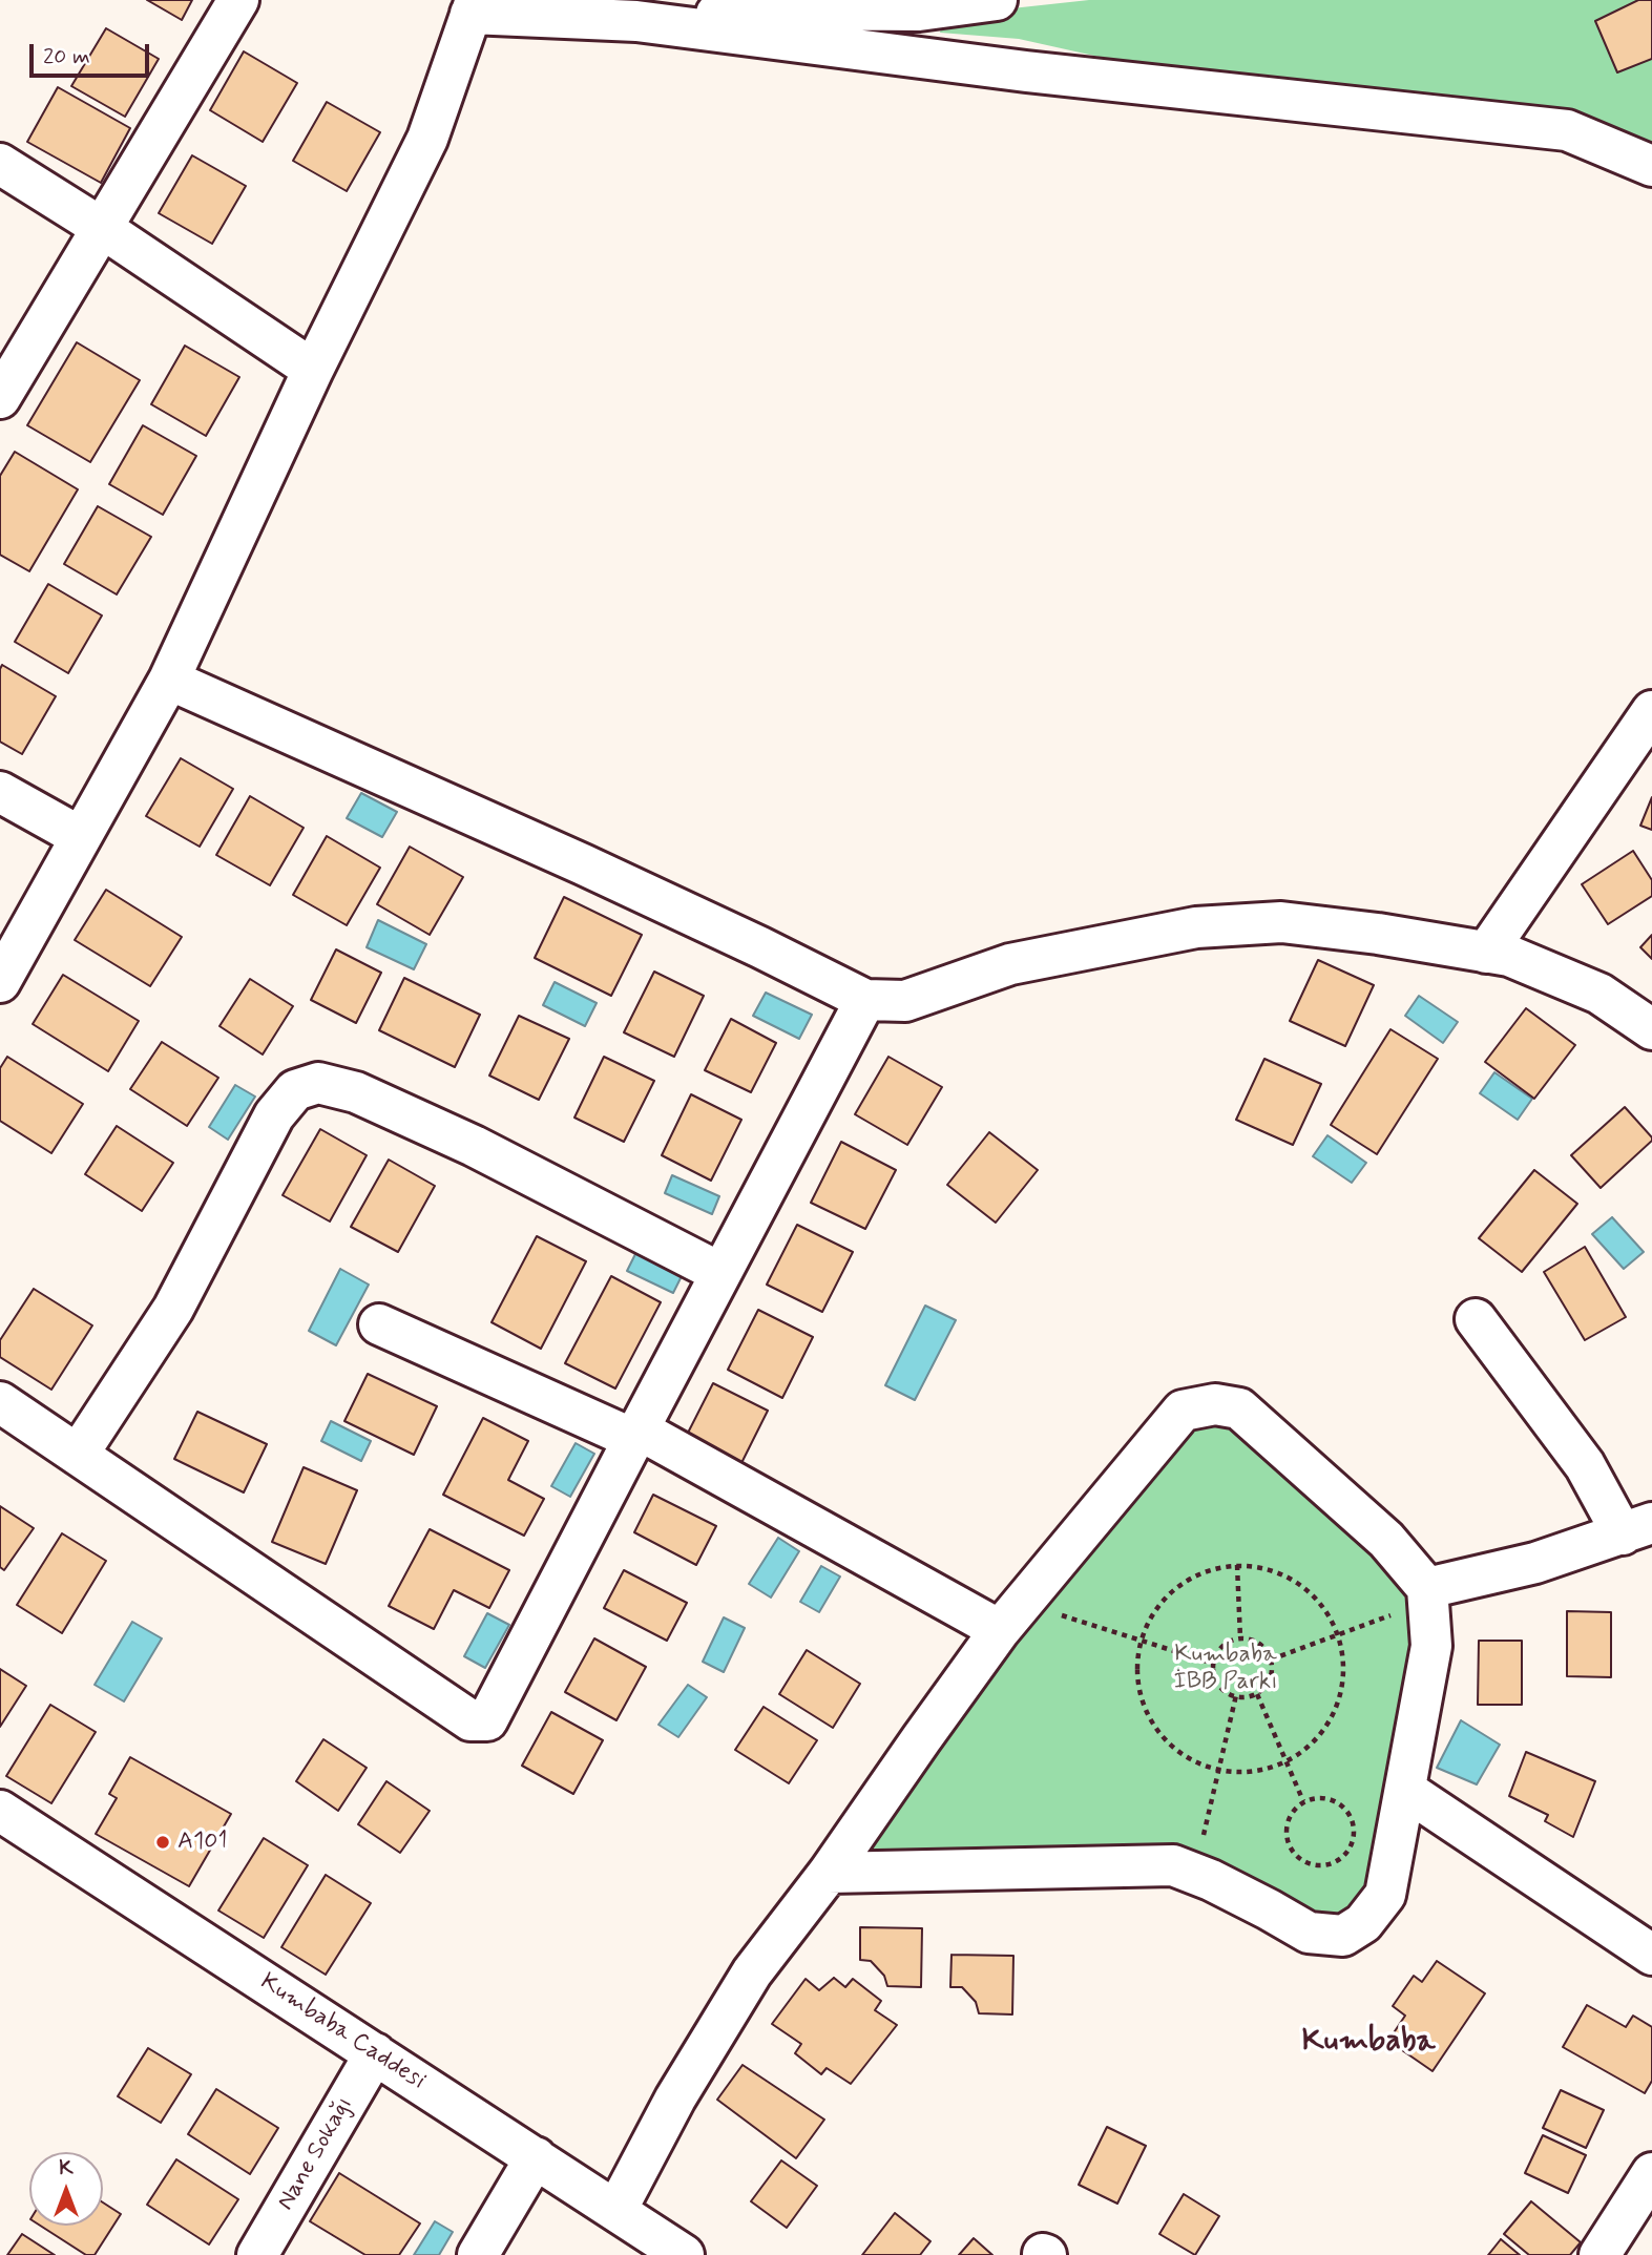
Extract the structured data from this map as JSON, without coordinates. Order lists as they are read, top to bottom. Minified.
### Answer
{"streets":{"street":["Kumbaba Caddesi","Nane Sokağı"]},"crossings":[["Kumbaba Caddesi","Nane Sokağı"]],"districts":["Kumbaba"],"parks":["Kumbaba İBB Parkı"],"places":["A101"],"scale_bar":"20 m","north":"top"}
